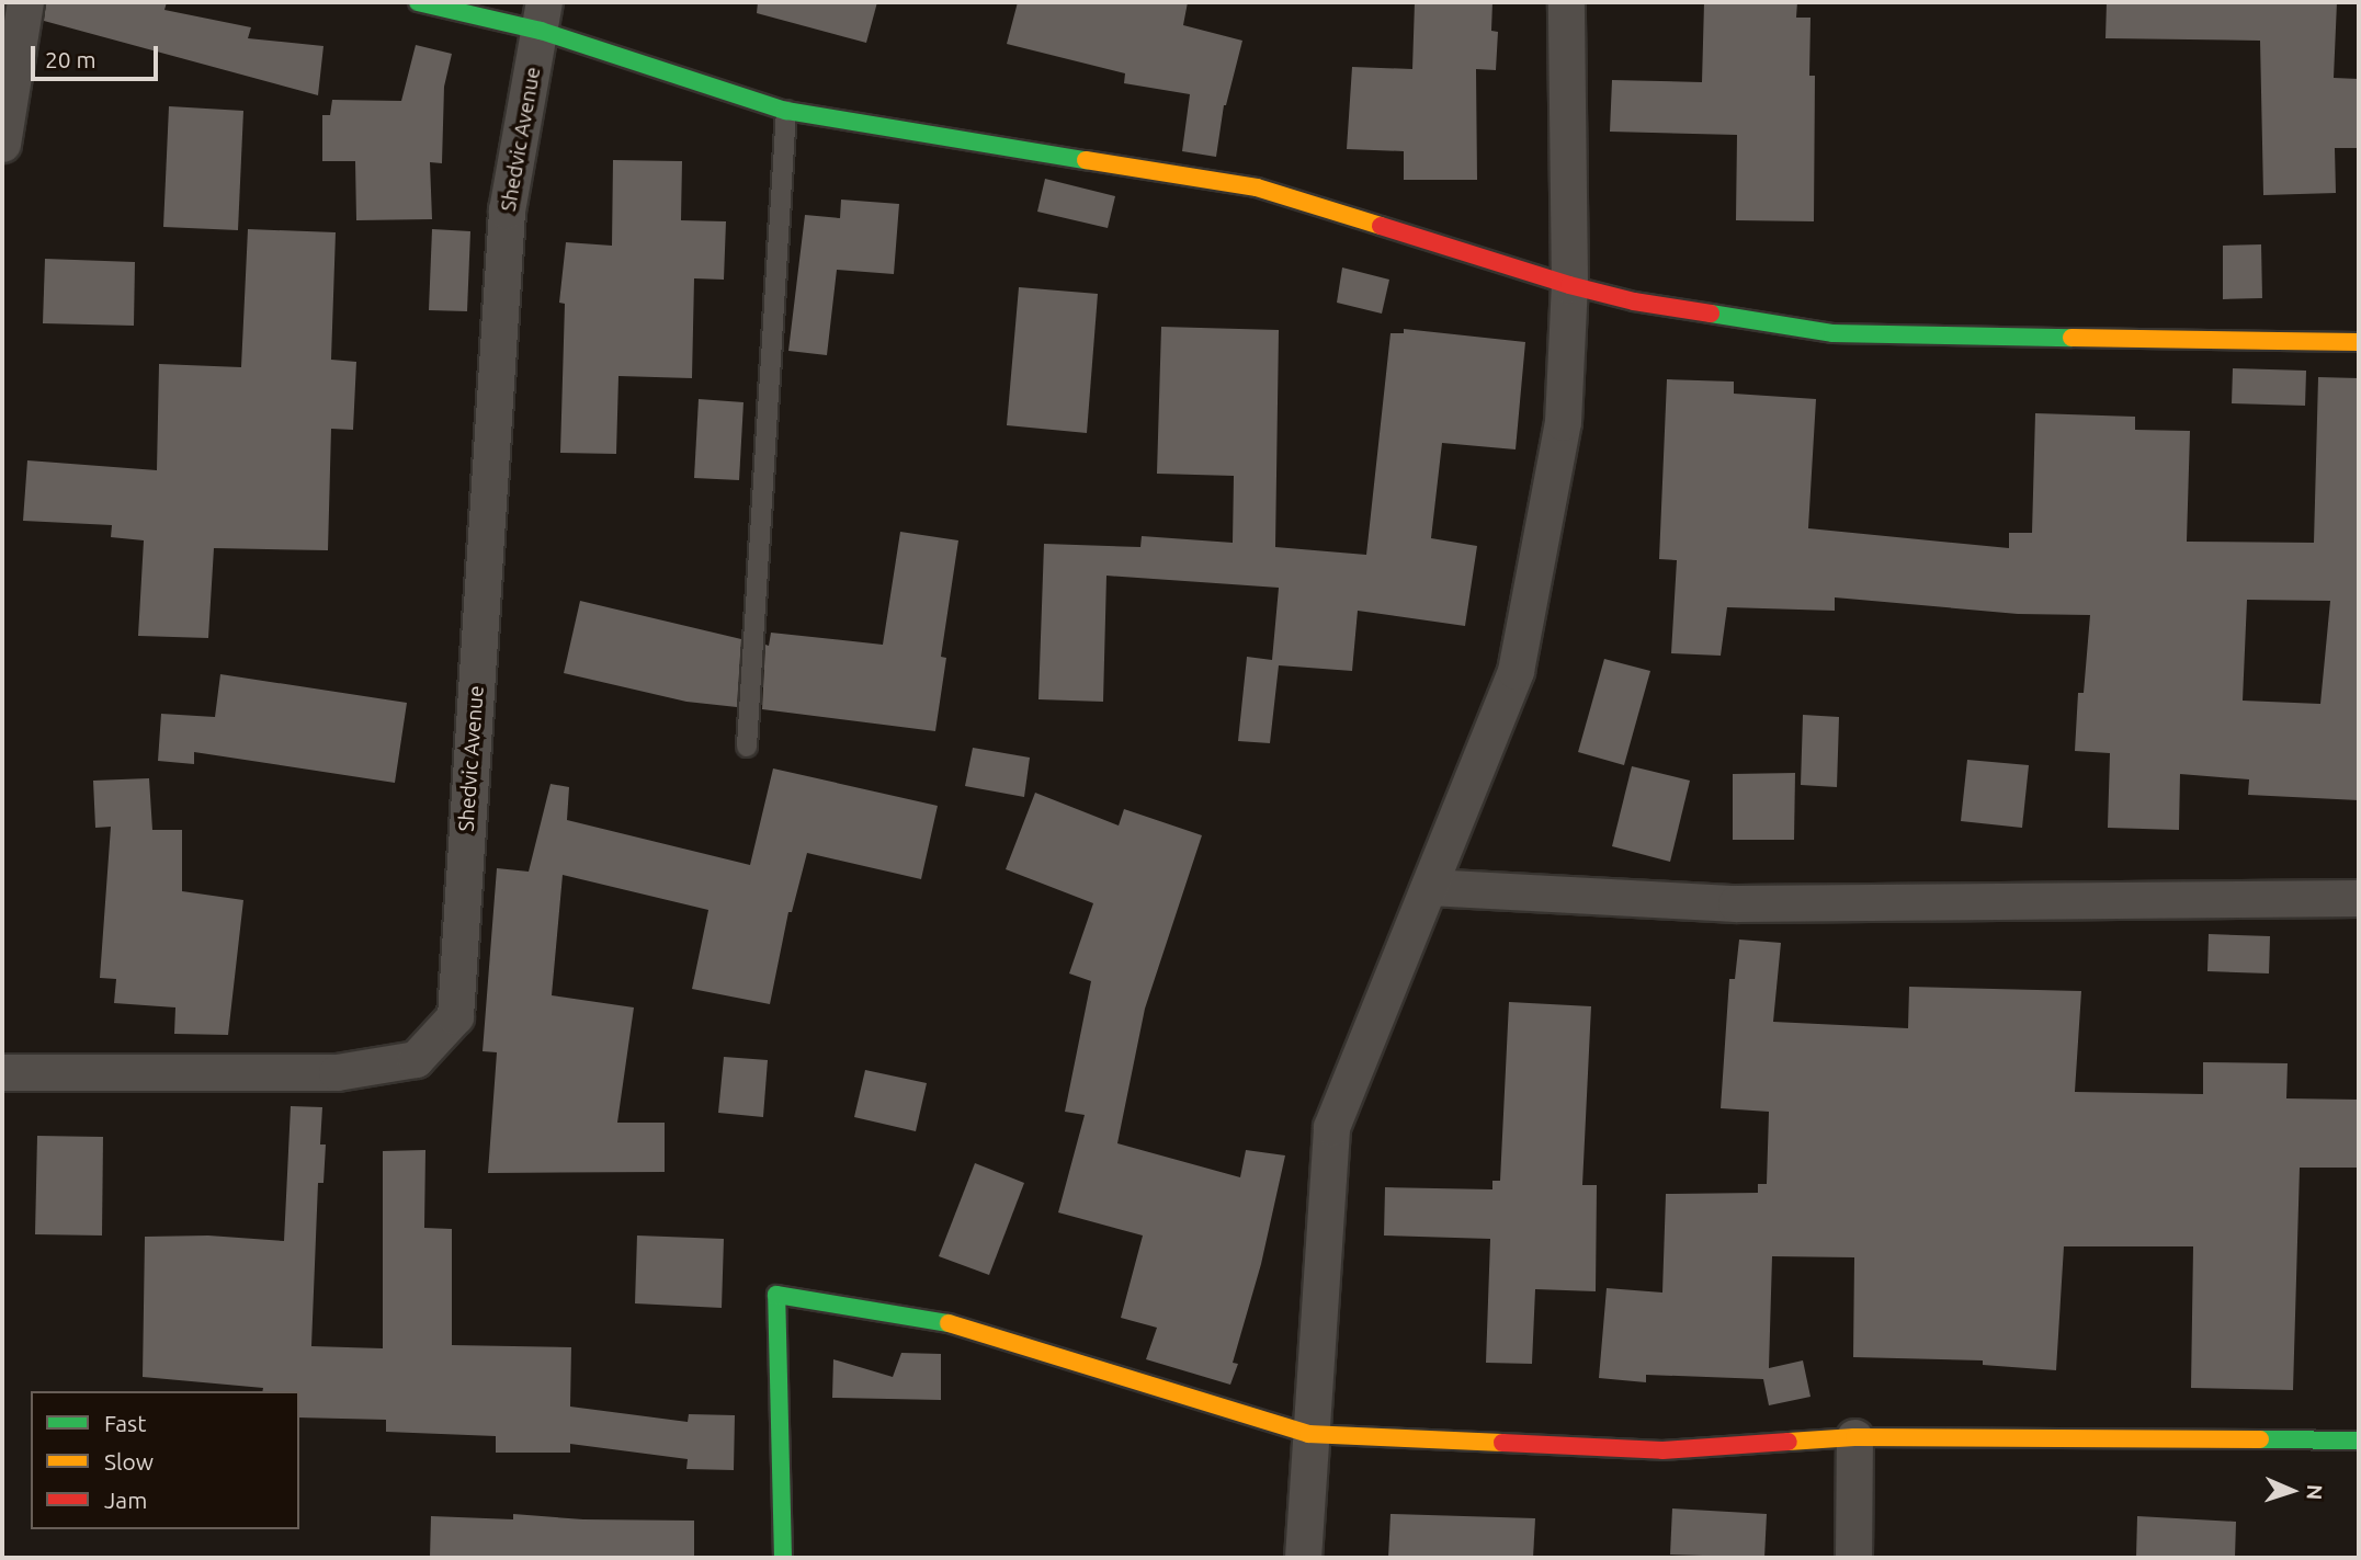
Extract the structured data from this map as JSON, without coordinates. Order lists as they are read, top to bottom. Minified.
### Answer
{"streets":{"street":["Shedvic Avenue"]},"legend":["Fast","Slow","Jam"],"scale_bar":"20 m","north":"right"}
